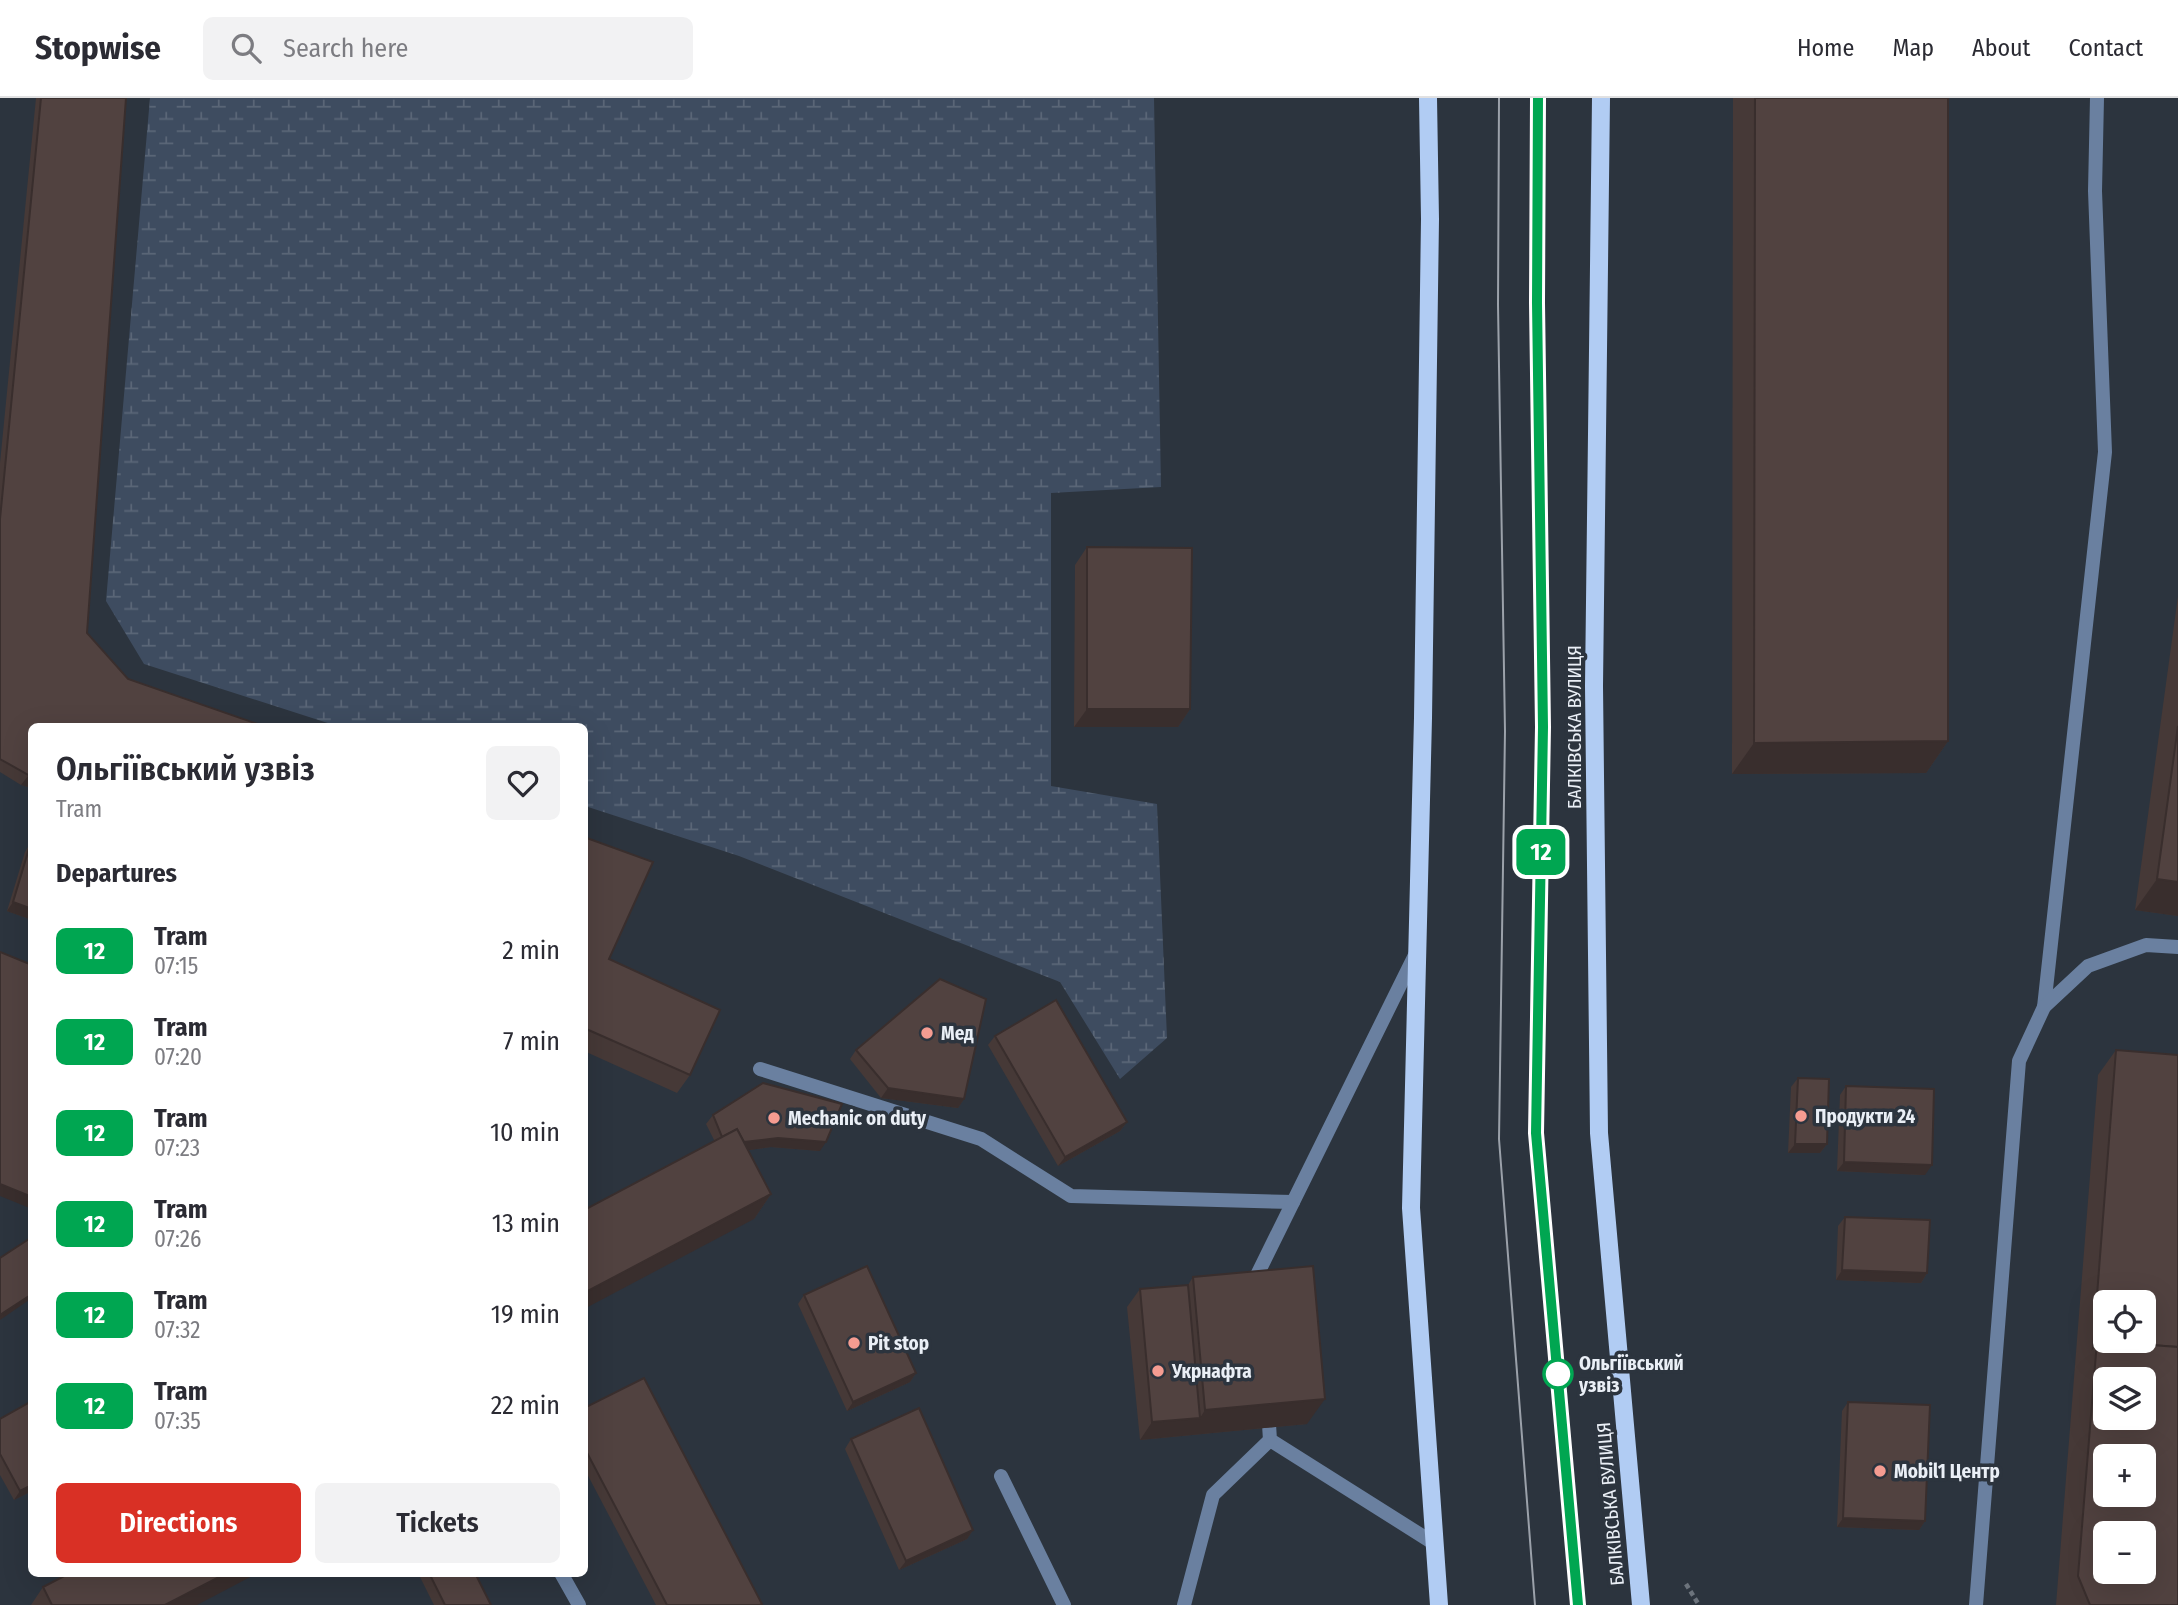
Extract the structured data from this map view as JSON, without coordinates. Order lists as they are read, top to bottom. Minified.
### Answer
{"streets":{"main road":["БАЛКІВСЬКА ВУЛИЦЯ"]},"places":["Мед","Продукти 24","Mechanic on duty","Pit stop","Укрнафта","Ольгіївський узвіз","Mobil1 Центр"],"lines":["tram line 12"],"page":{"header":"Stopwise","search":"Search here","nav":["Home","Map","About","Contact"],"on_map":"12","heading":[["Ольгіївський узвіз","Tram"],"Departures"],"list":[{"mark":"12","name":"Tram","note":"07:15","value":"2 min"},{"mark":"12","name":"Tram","note":"07:20","value":"7 min"},{"mark":"12","name":"Tram","note":"07:23","value":"10 min"},{"mark":"12","name":"Tram","note":"07:26","value":"13 min"},{"mark":"12","name":"Tram","note":"07:32","value":"19 min"},{"mark":"12","name":"Tram","note":"07:35","value":"22 min"}],"map_buttons":["+","−"],"buttons":["Directions","Tickets"]}}
